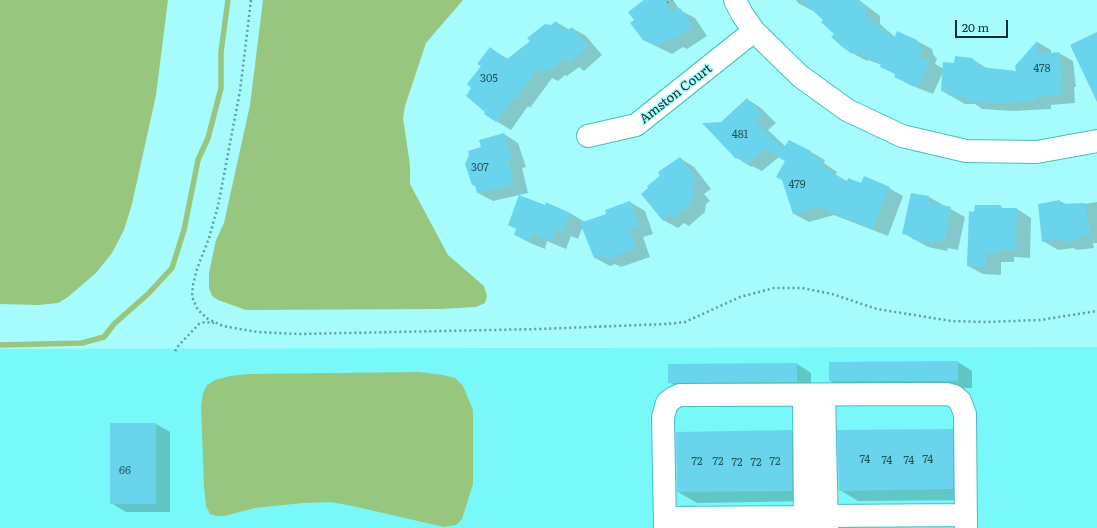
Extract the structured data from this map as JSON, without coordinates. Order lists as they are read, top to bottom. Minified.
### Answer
{"streets":{"street":["Amston Court"]},"house_numbers":["478","305","481","307","479","74","74","74","74","72","72","72","72","72","66"],"scale_bar":"20 m"}
